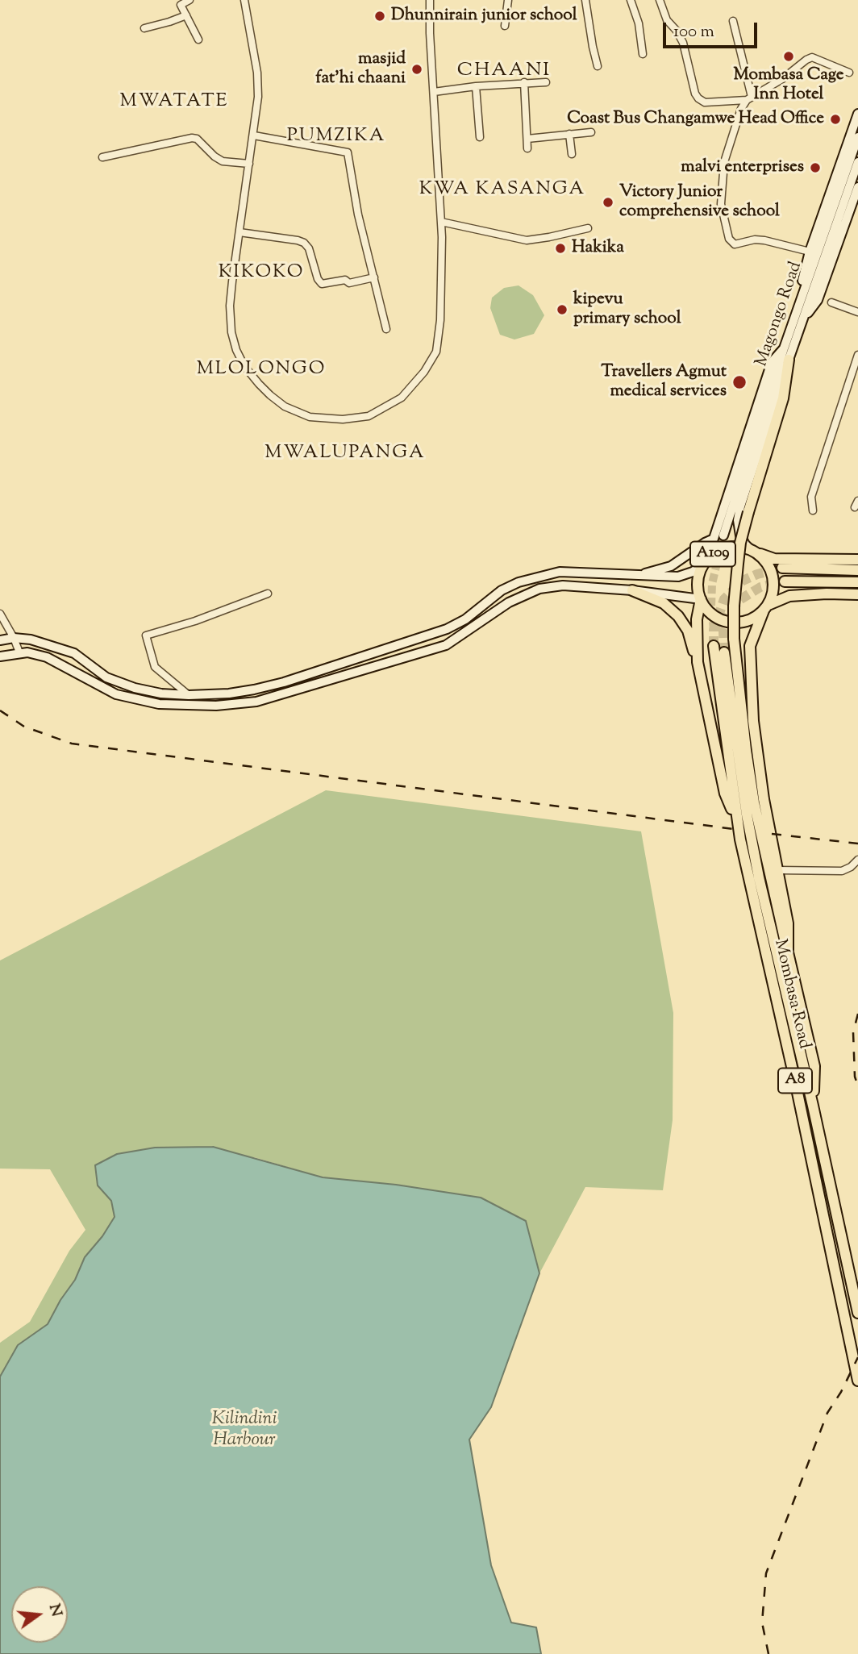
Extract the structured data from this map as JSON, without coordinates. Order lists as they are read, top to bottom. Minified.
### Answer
{"streets":{"highway":["A109","Mombasa Road","A8"],"main road":["Magongo Road"]},"crossings":[["Magongo Road","A109"]],"districts":["CHAANI","MWATATE","PUMZIKA","KWA KASANGA","KIKOKO","MLOLONGO","MWALUPANGA"],"water":["Kilindini Harbour"],"places":["Dhunnirain junior school","Mombasa Cage Inn Hotel","masjid fat'hi chaani","Coast Bus Changamwe Head Office","malvi enterprises","Victory Junior comprehensive school","Hakika","kipevu primary school","Travellers Agmut medical services"],"scale_bar":"100 m","north":"right"}
